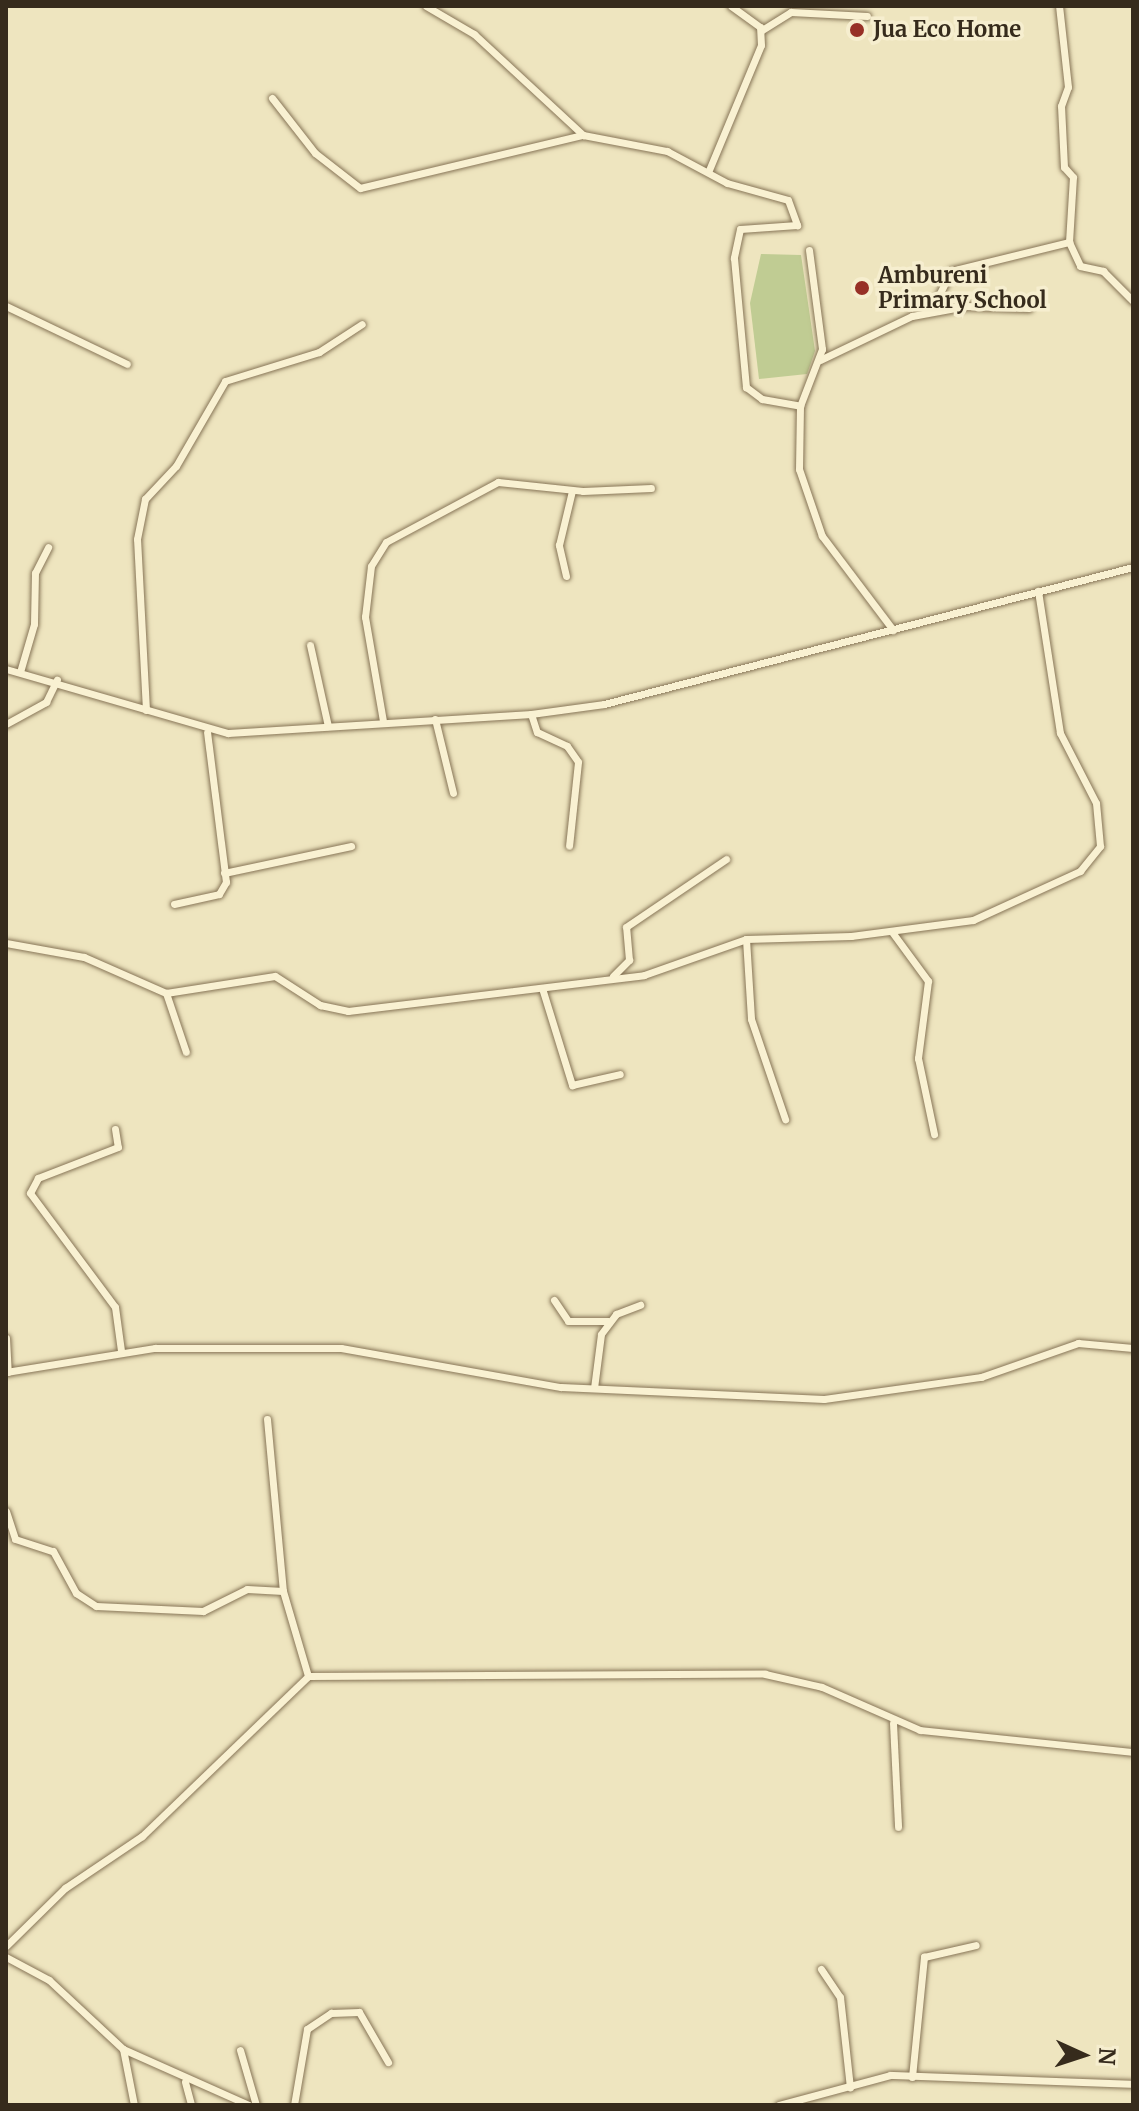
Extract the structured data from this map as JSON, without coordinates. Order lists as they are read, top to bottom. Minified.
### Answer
{"places":["Jua Eco Home","Ambureni Primary School"],"north":"right"}
